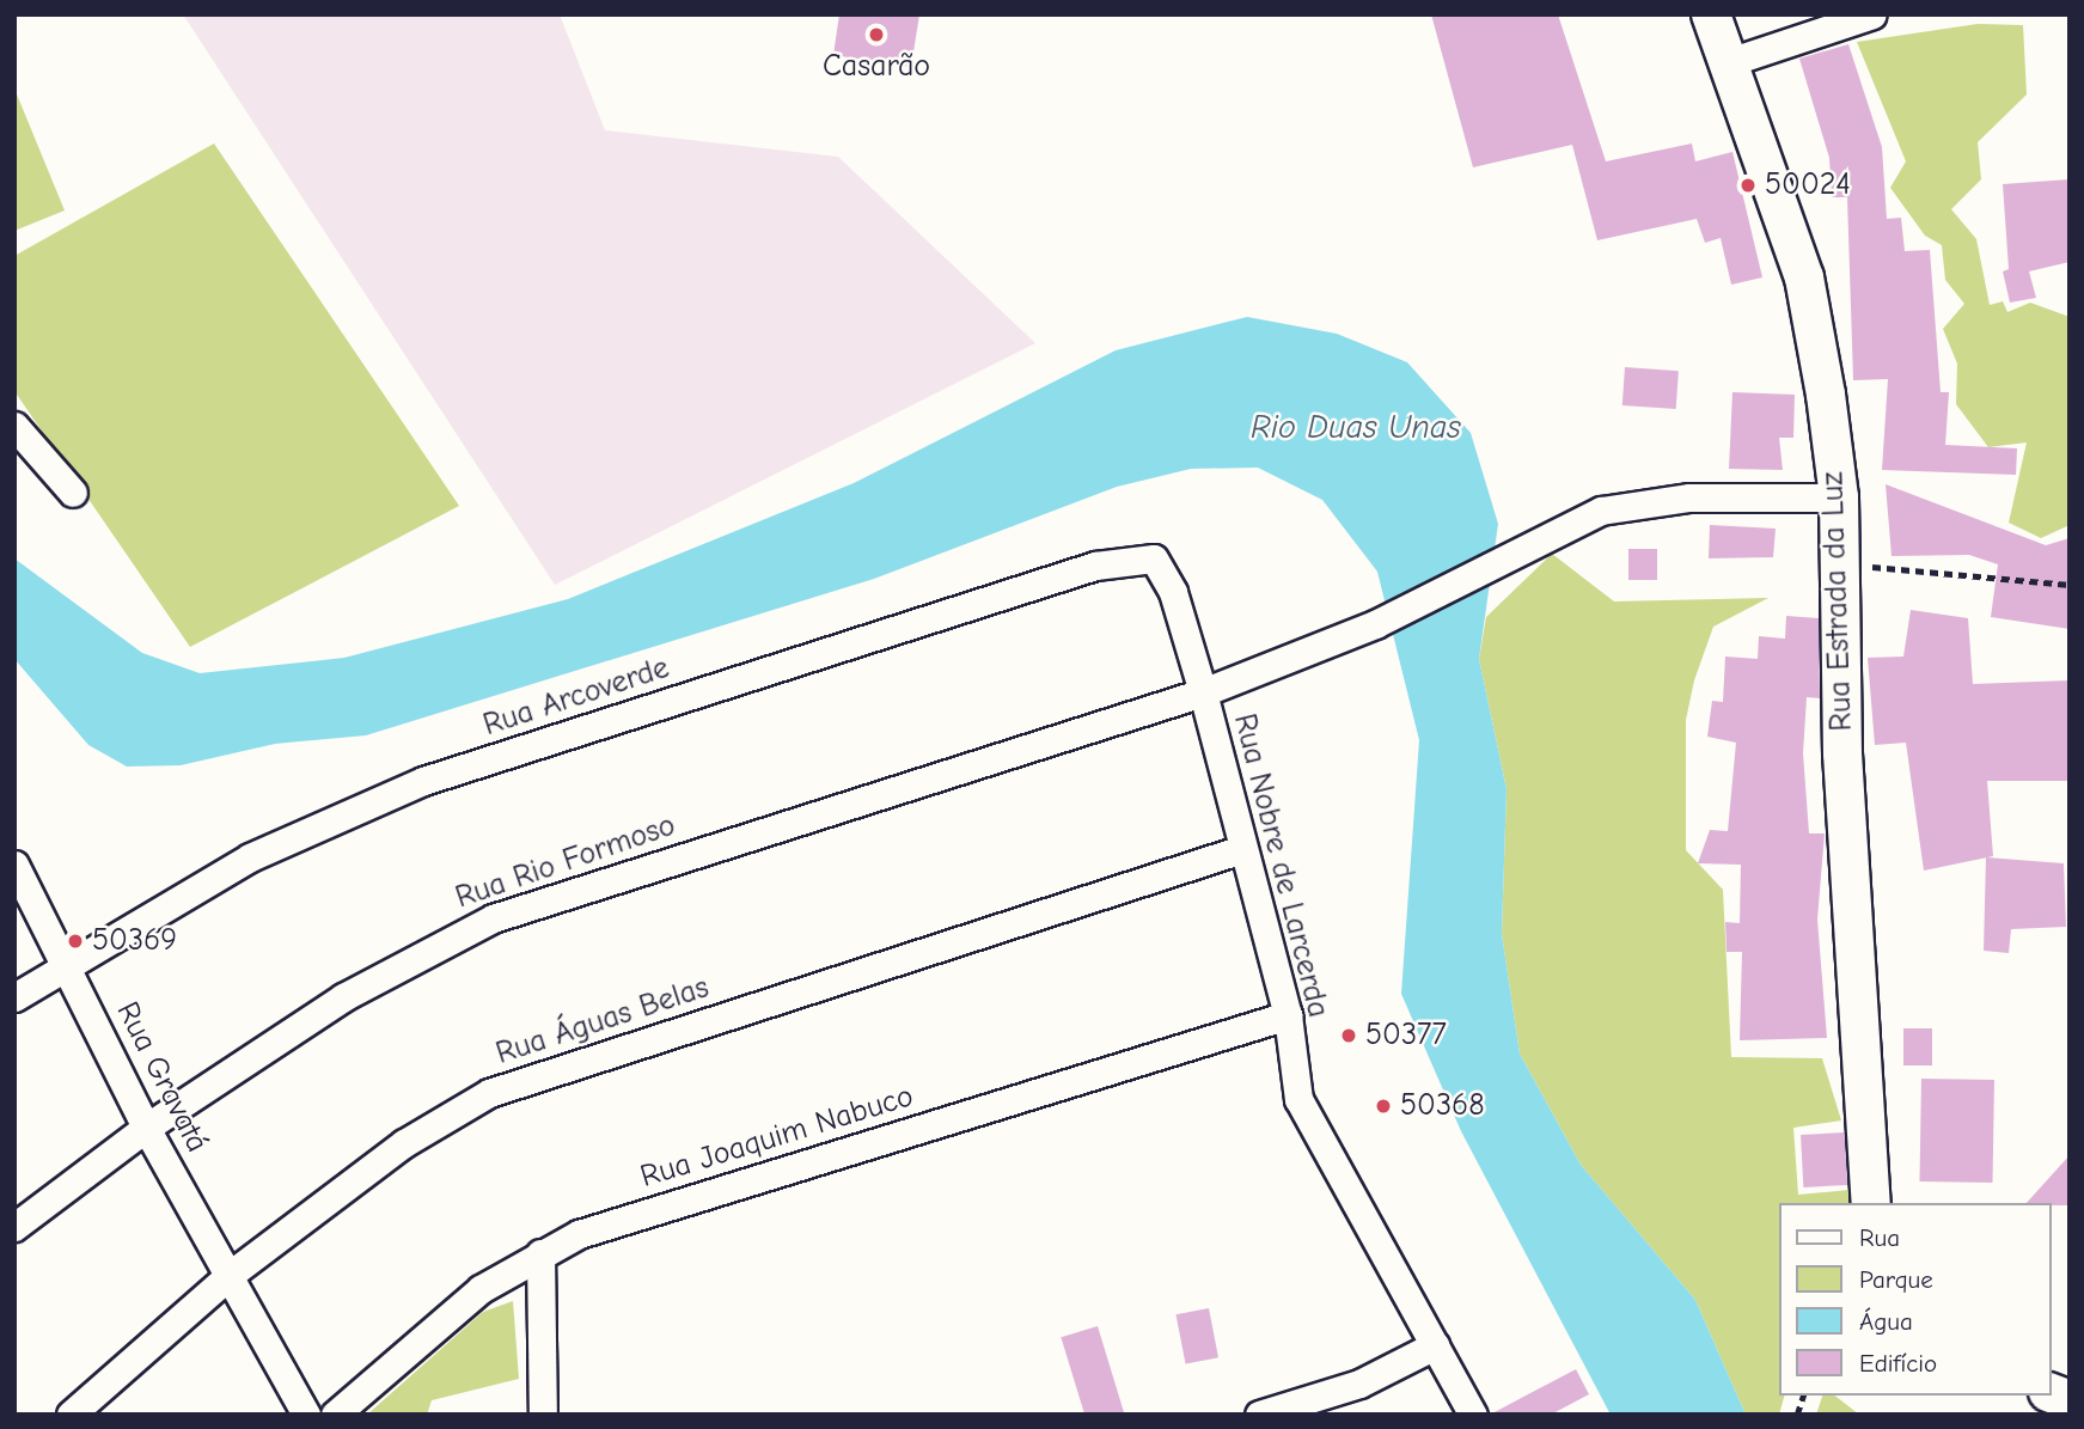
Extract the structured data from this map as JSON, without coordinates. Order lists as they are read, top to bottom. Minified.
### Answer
{"streets":{"main road":["Rua Estrada da Luz"],"street":["Rua Arcoverde","Rua Rio Formoso","Rua Nobre de Larcerda","Rua Águas Belas","Rua Gravatá","Rua Joaquim Nabuco"]},"crossings":[["Rua Estrada da Luz","Rua Rio Formoso"],["Rua Arcoverde","Rua Nobre de Larcerda"],["Rua Arcoverde","Rua Gravatá"],["Rua Rio Formoso","Rua Nobre de Larcerda"],["Rua Rio Formoso","Rua Gravatá"],["Rua Nobre de Larcerda","Rua Águas Belas"],["Rua Nobre de Larcerda","Rua Joaquim Nabuco"],["Rua Águas Belas","Rua Gravatá"]],"water":["Rio Duas Unas"],"places":["Casarão","50024","50369","50377","50368"],"legend":["Rua","Parque","Água","Edifício"]}
